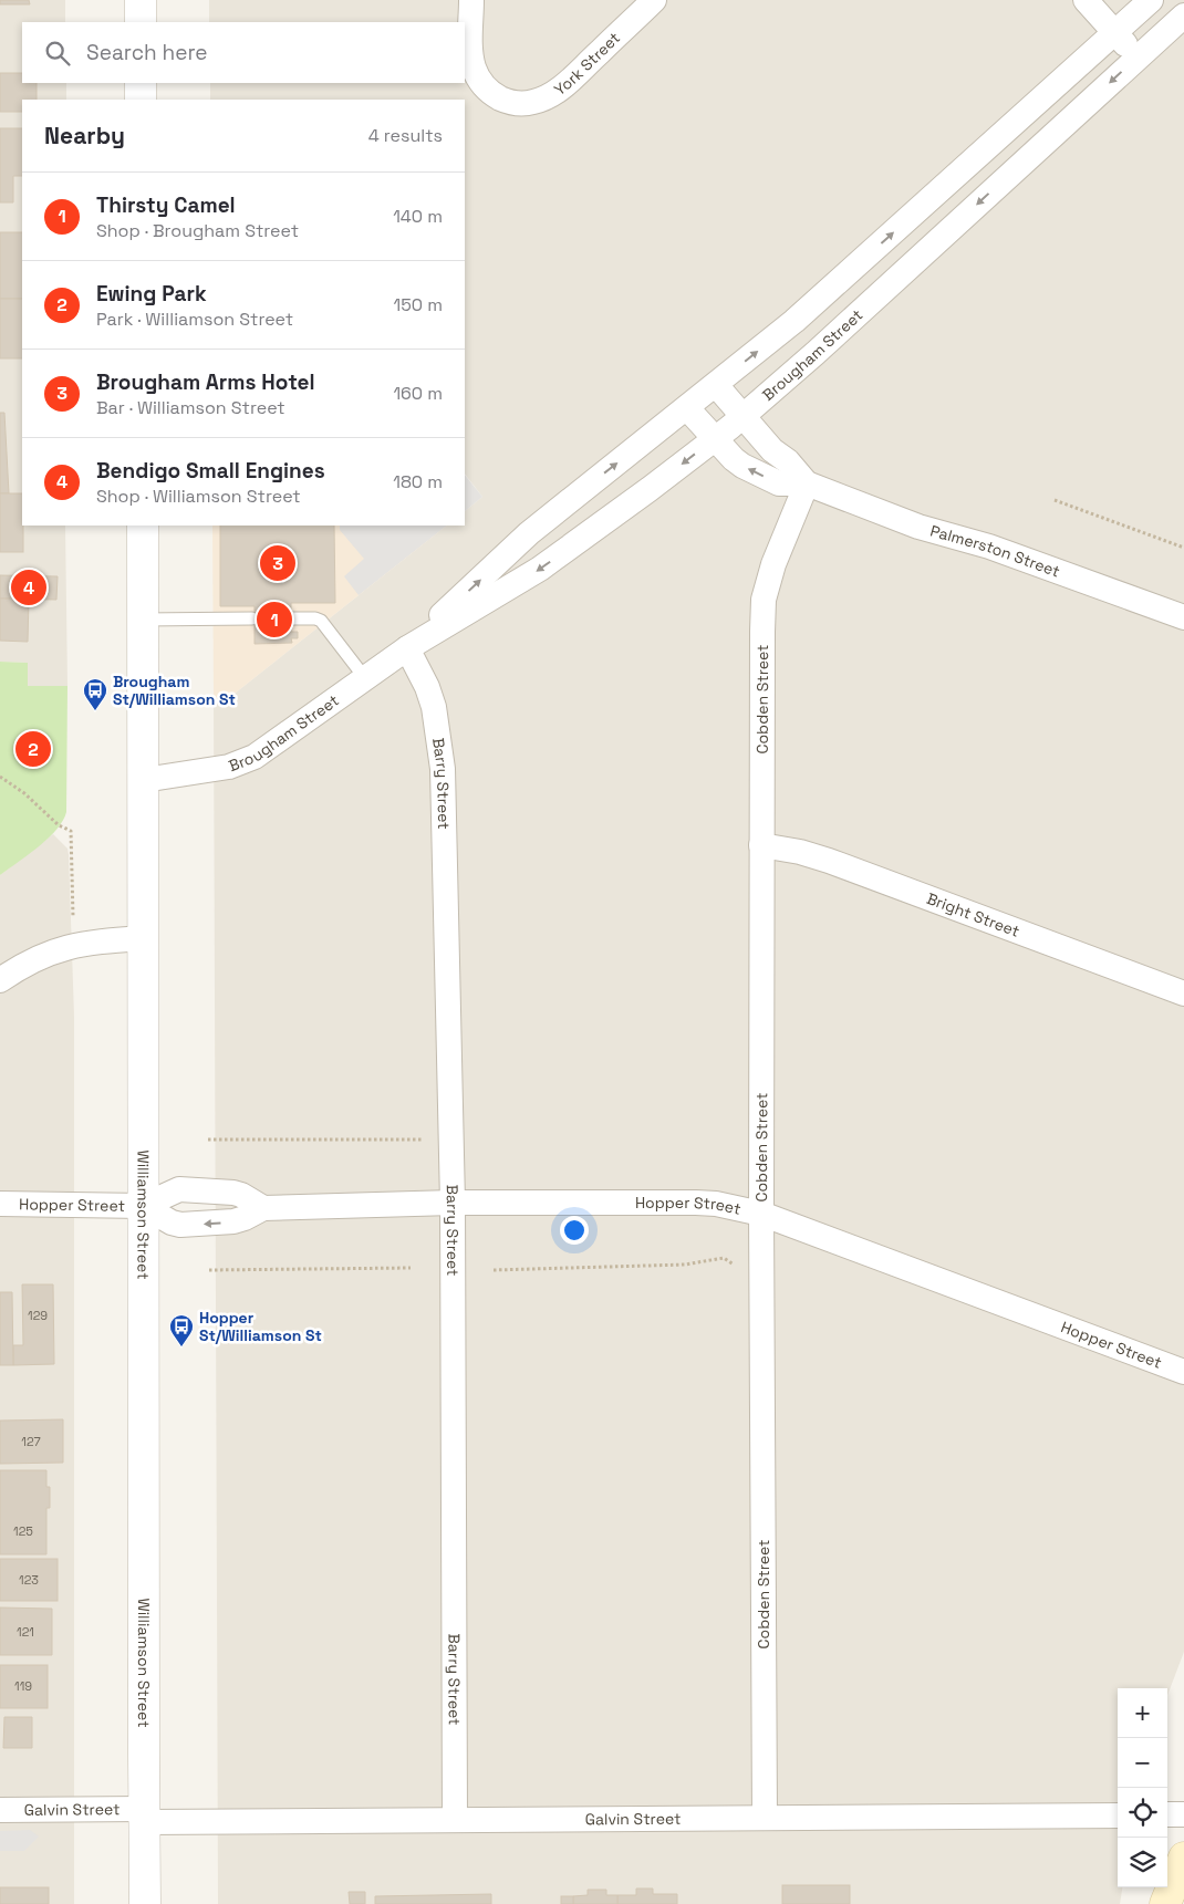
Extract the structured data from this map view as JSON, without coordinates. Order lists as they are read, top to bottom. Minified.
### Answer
{"streets":{"street":["York Street","Brougham Street","Palmerston Street","Cobden Street","Barry Street","Bright Street","Hopper Street","Williamson Street","Galvin Street"]},"crossings":[["Brougham Street","Palmerston Street"],["Brougham Street","Barry Street"],["Brougham Street","Williamson Street"],["Palmerston Street","Cobden Street"],["Cobden Street","Bright Street"],["Cobden Street","Hopper Street"],["Cobden Street","Galvin Street"],["Barry Street","Hopper Street"],["Barry Street","Galvin Street"],["Hopper Street","Williamson Street"],["Williamson Street","Galvin Street"]],"places":{"bus stop":["Brougham St/Williamson St","Hopper St/Williamson St"]},"house_numbers":["129","127","125","123","121","119"],"page":{"search":"Search here","heading":["Nearby","4 results"],"list":[{"mark":"1","name":"Thirsty Camel","note":"Shop · Brougham Street","value":"140 m"},{"mark":"2","name":"Ewing Park","note":"Park · Williamson Street","value":"150 m"},{"mark":"3","name":"Brougham Arms Hotel","note":"Bar · Williamson Street","value":"160 m"},{"mark":"4","name":"Bendigo Small Engines","note":"Shop · Williamson Street","value":"180 m"}],"pins":["3","4","1","2"],"map_buttons":["+","−"]}}
